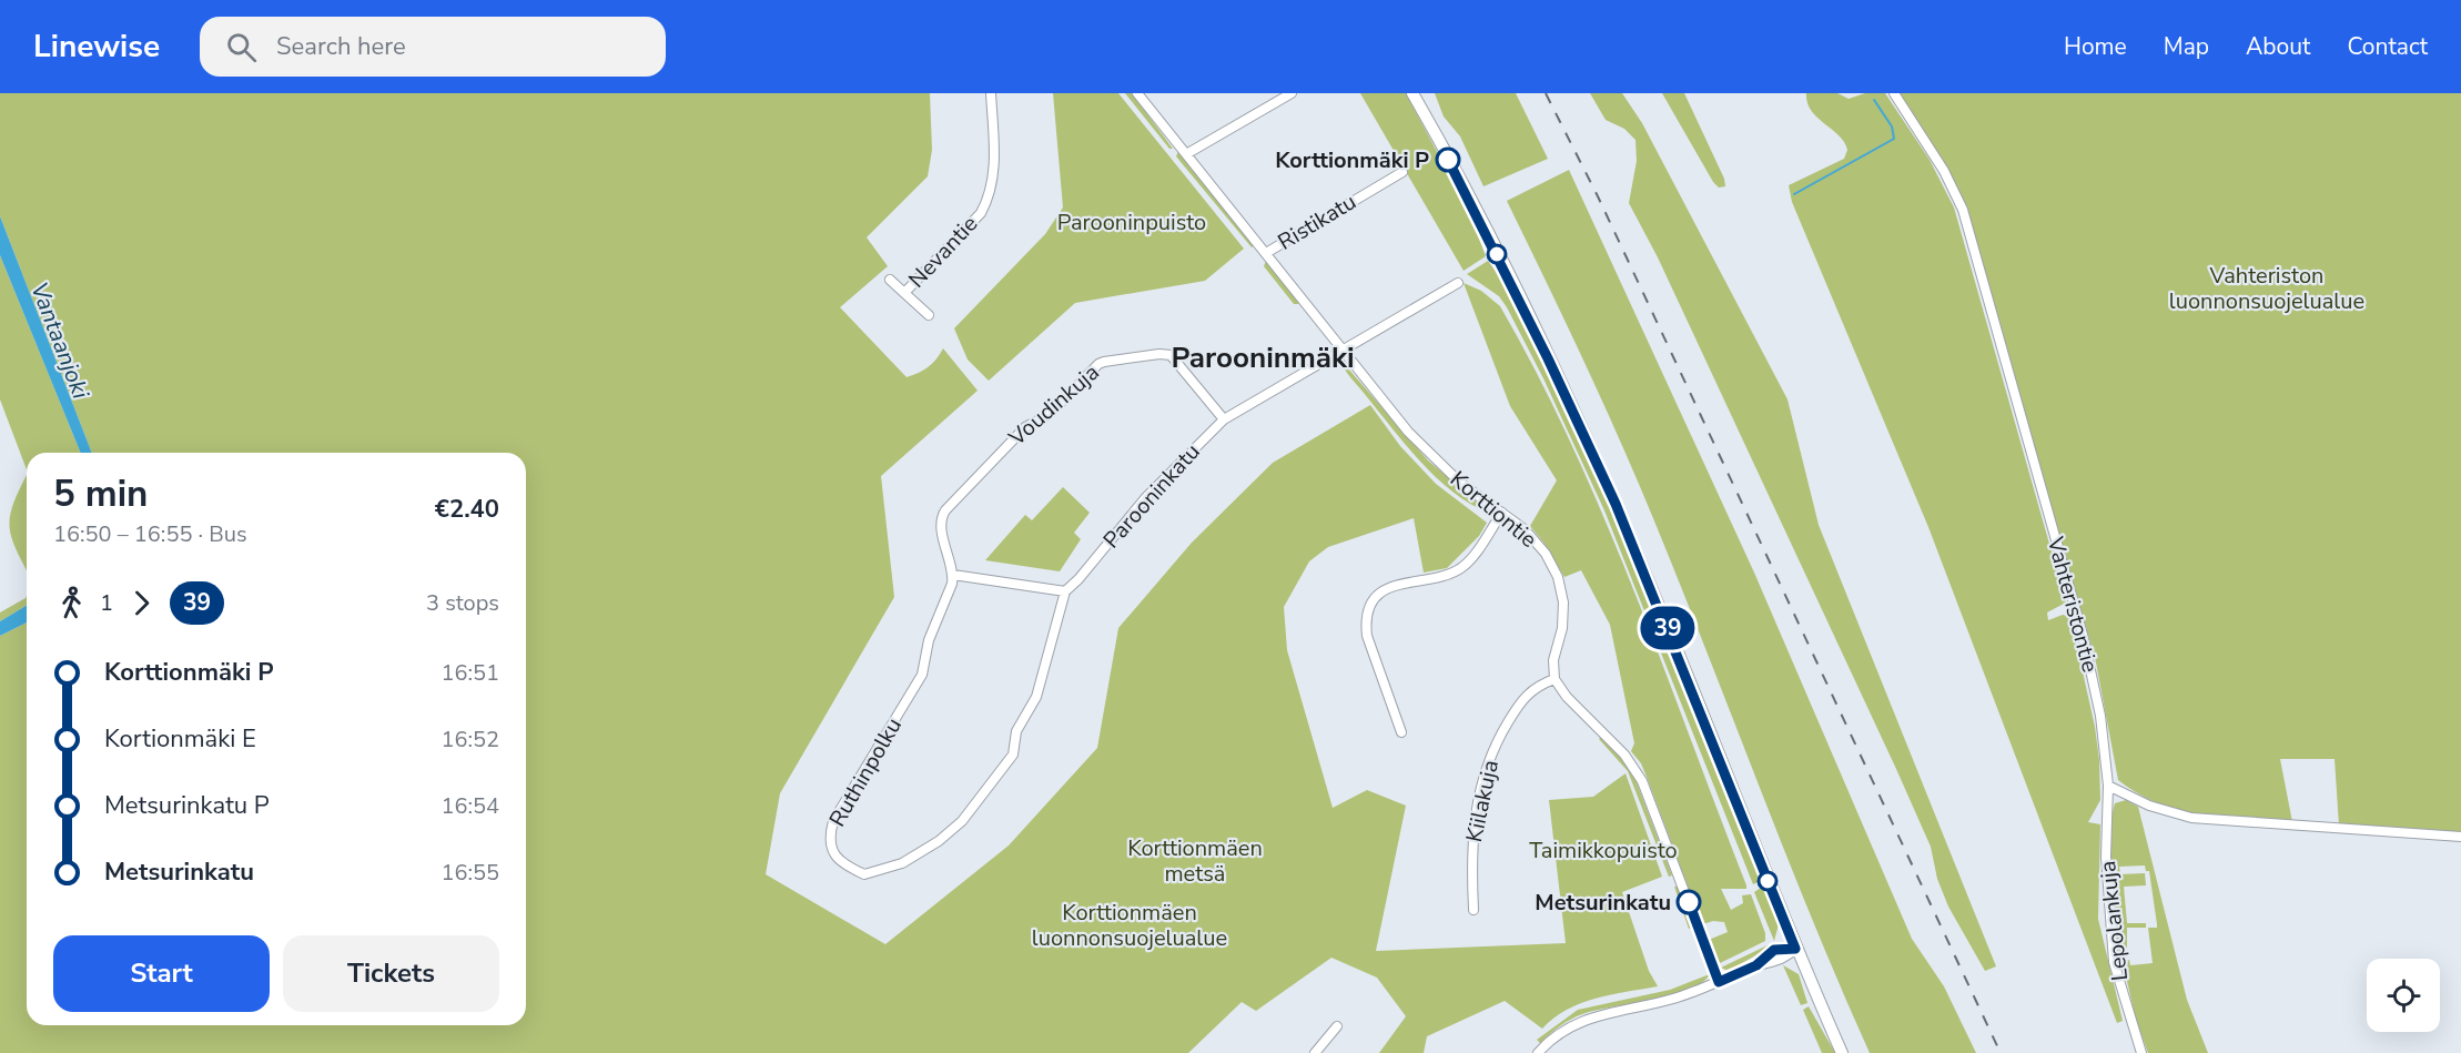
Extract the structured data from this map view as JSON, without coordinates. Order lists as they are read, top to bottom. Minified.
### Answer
{"streets":{"street":["Ristikatu","Nevantie","Voudinkuja","Parooninkatu","Korttiontie","Vahteristontie","Ruthinpolku","Kiilakuja","Lepolankuja"]},"crossings":[["Ristikatu","Korttiontie"],["Voudinkuja","Parooninkatu"],["Voudinkuja","Ruthinpolku"],["Parooninkatu","Korttiontie"],["Parooninkatu","Ruthinpolku"],["Korttiontie","Kiilakuja"],["Vahteristontie","Lepolankuja"]],"districts":["Parooninmäki"],"water":["Vantaanjoki"],"parks":["Parooninpuisto","Vahteriston luonnonsuojelualue","Korttionmäen metsä","Taimikkopuisto","Korttionmäen luonnonsuojelualue"],"places":["Korttionmäki P","Metsurinkatu"],"lines":["bus line 39"],"page":{"header":"Linewise","search":"Search here","nav":["Home","Map","About","Contact"],"on_map":"39","heading":["5 min","16:50 – 16:55 · Bus","€2.40"],"legs":["1","39","3 stops"],"list":[{"name":"Korttionmäki P","value":"16:51"},{"name":"Kortionmäki E","value":"16:52"},{"name":"Metsurinkatu P","value":"16:54"},{"name":"Metsurinkatu","value":"16:55"}],"buttons":["Start","Tickets"]}}
